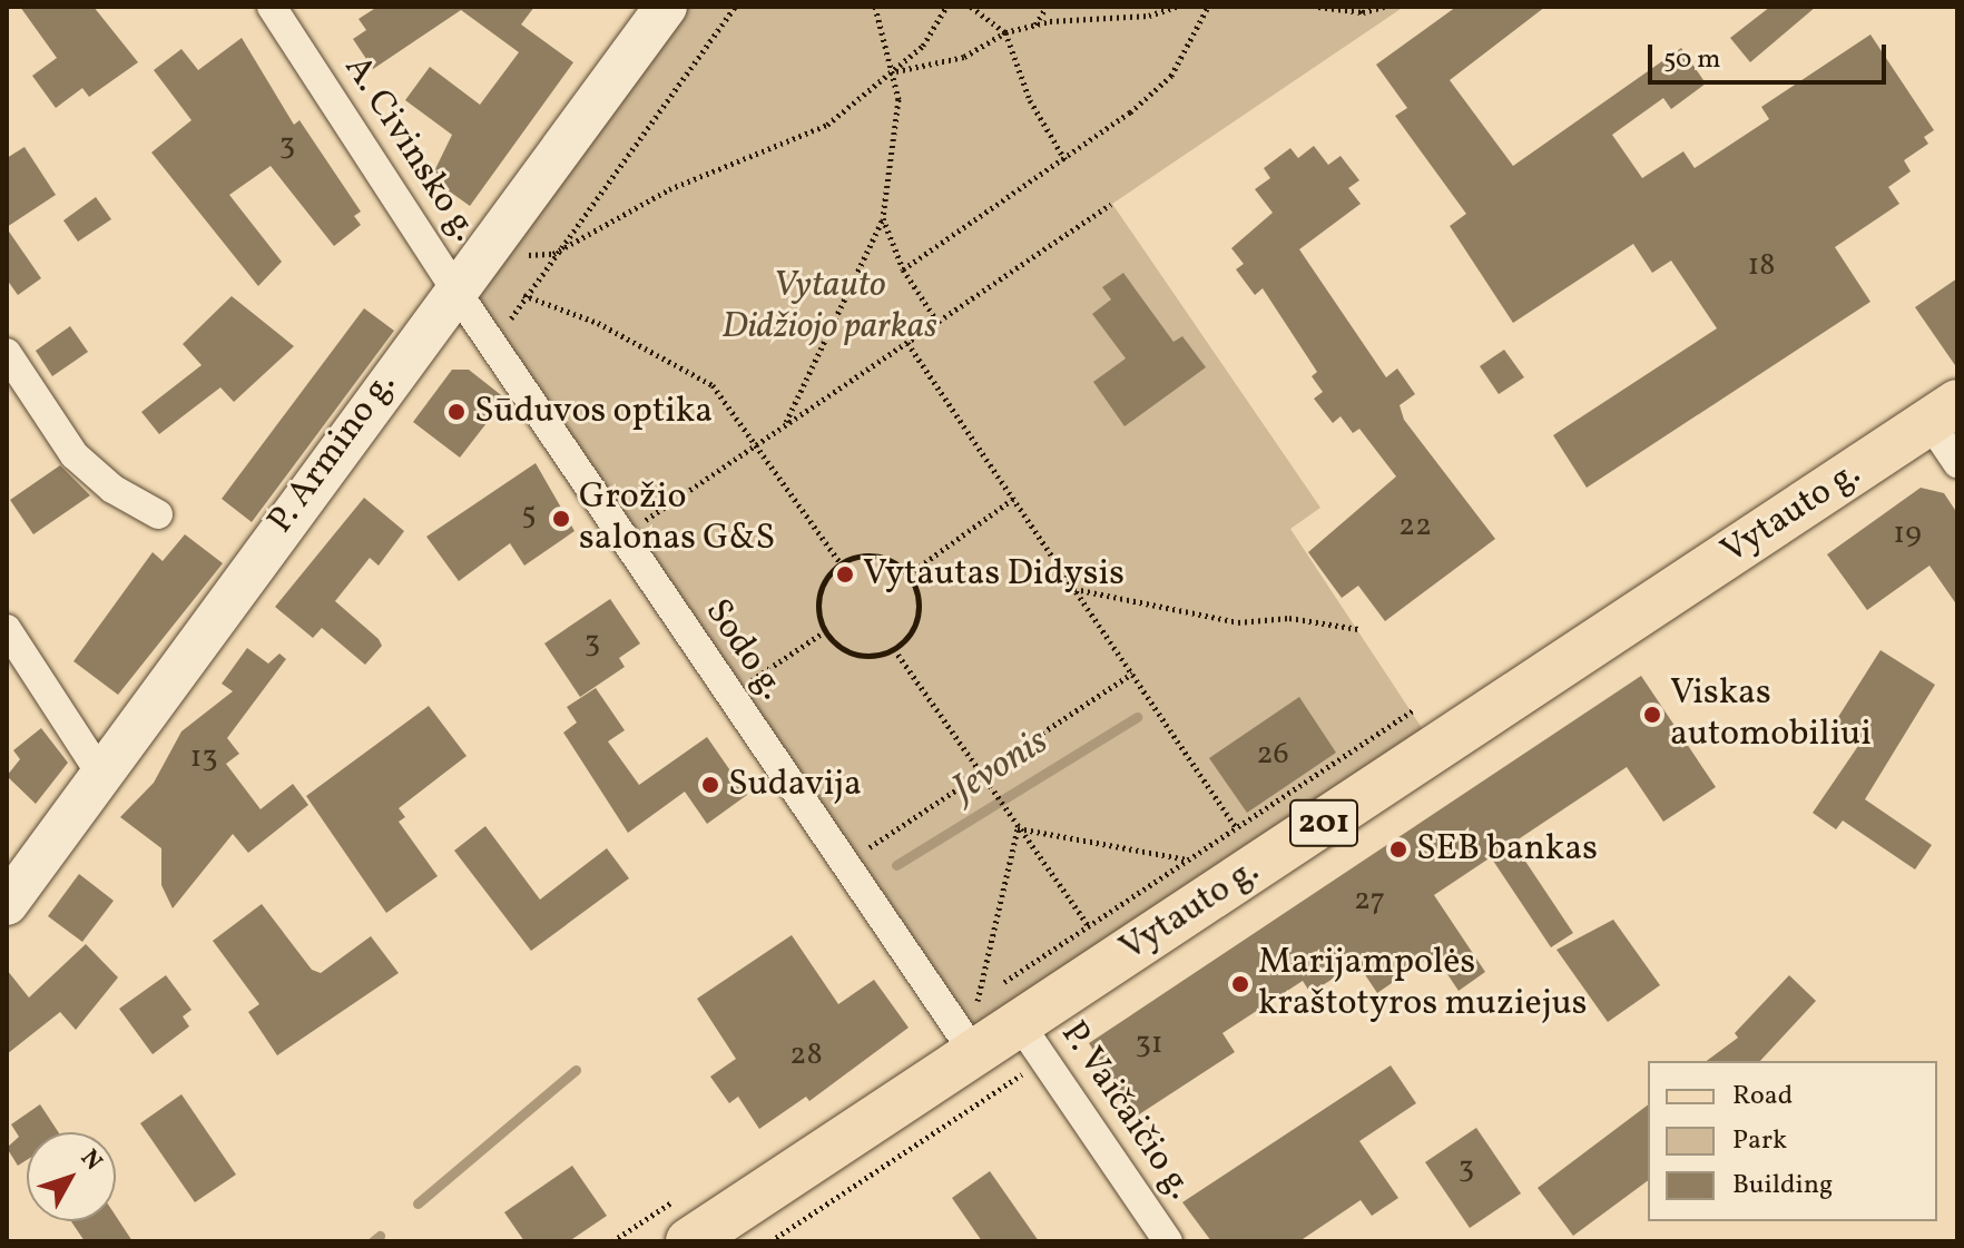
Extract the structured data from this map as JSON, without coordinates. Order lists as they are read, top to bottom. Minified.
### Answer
{"streets":{"main road":["P. Armino g.","Vytauto g.","201"],"street":["A. Civinsko g.","Sodo g.","P. Vaičaičio g."]},"crossings":[["A. Civinsko g.","P. Armino g."],["A. Civinsko g.","Sodo g."],["P. Armino g.","Sodo g."],["Vytauto g.","Sodo g."],["Vytauto g.","P. Vaičaičio g."]],"water":["Jevonis"],"parks":["Vytauto Didžiojo parkas"],"places":["Sūduvos optika","Grožio salonas G&S","Vytautas Didysis","Viskas automobiliui","Sudavija","SEB bankas","Marijampolės kraštotyros muziejus"],"house_numbers":["3","18","5","22","19","3","26","13","27","31","28","3"],"legend":["Road","Park","Building"],"scale_bar":"50 m","north":"top right"}
